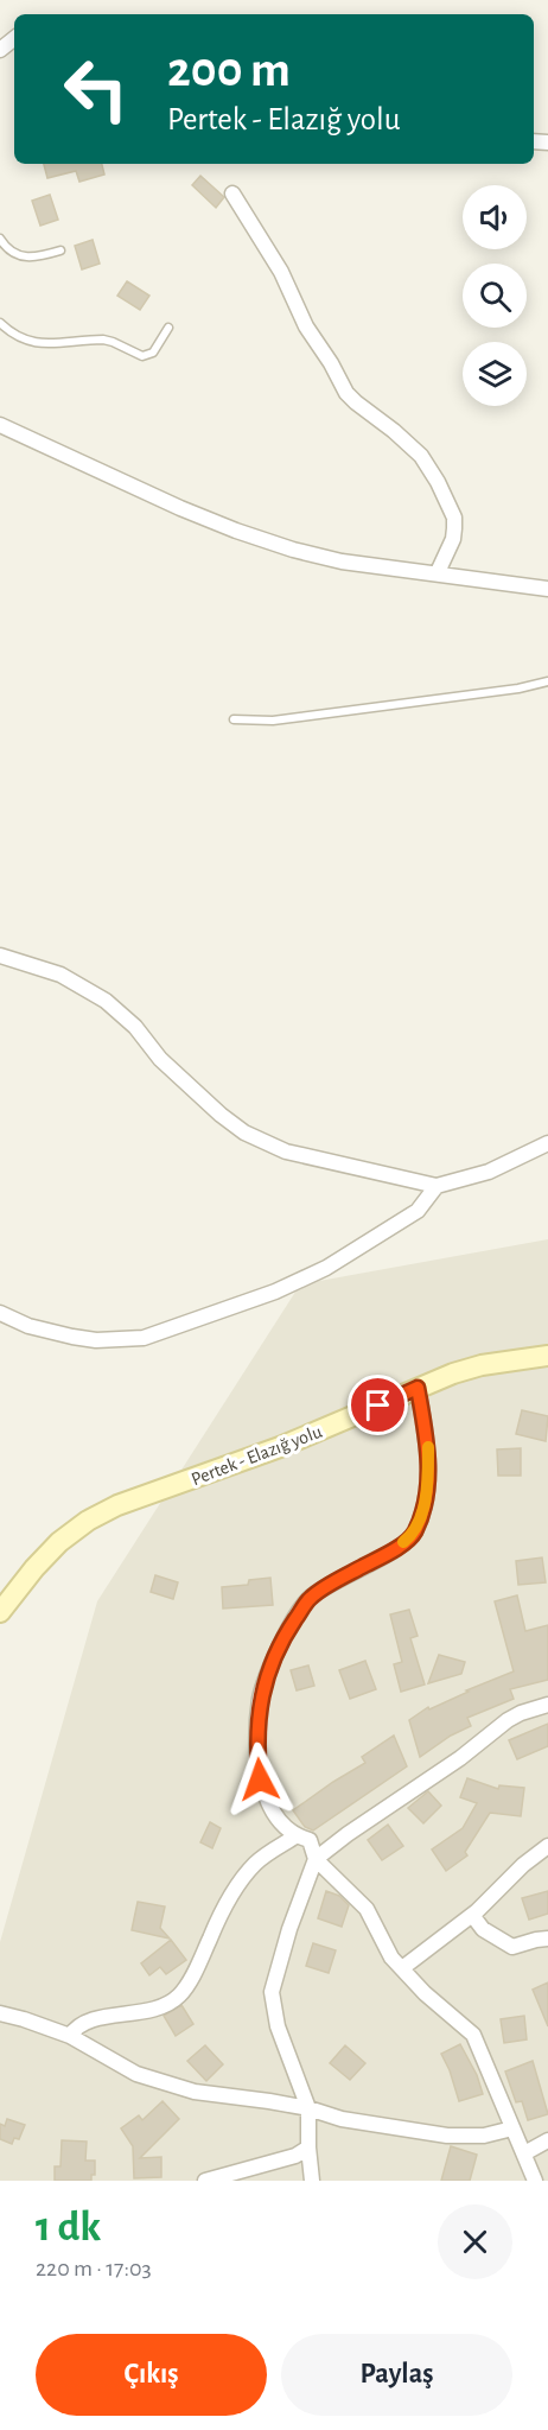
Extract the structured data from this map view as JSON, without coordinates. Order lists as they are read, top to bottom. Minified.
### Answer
{"streets":{"main road":["Pertek - Elazığ yolu"]},"page":{"turn":["200 m","Pertek - Elazığ yolu"],"heading":["1 dk","220 m · 17:03"],"buttons":["Çıkış","Paylaş"]}}
